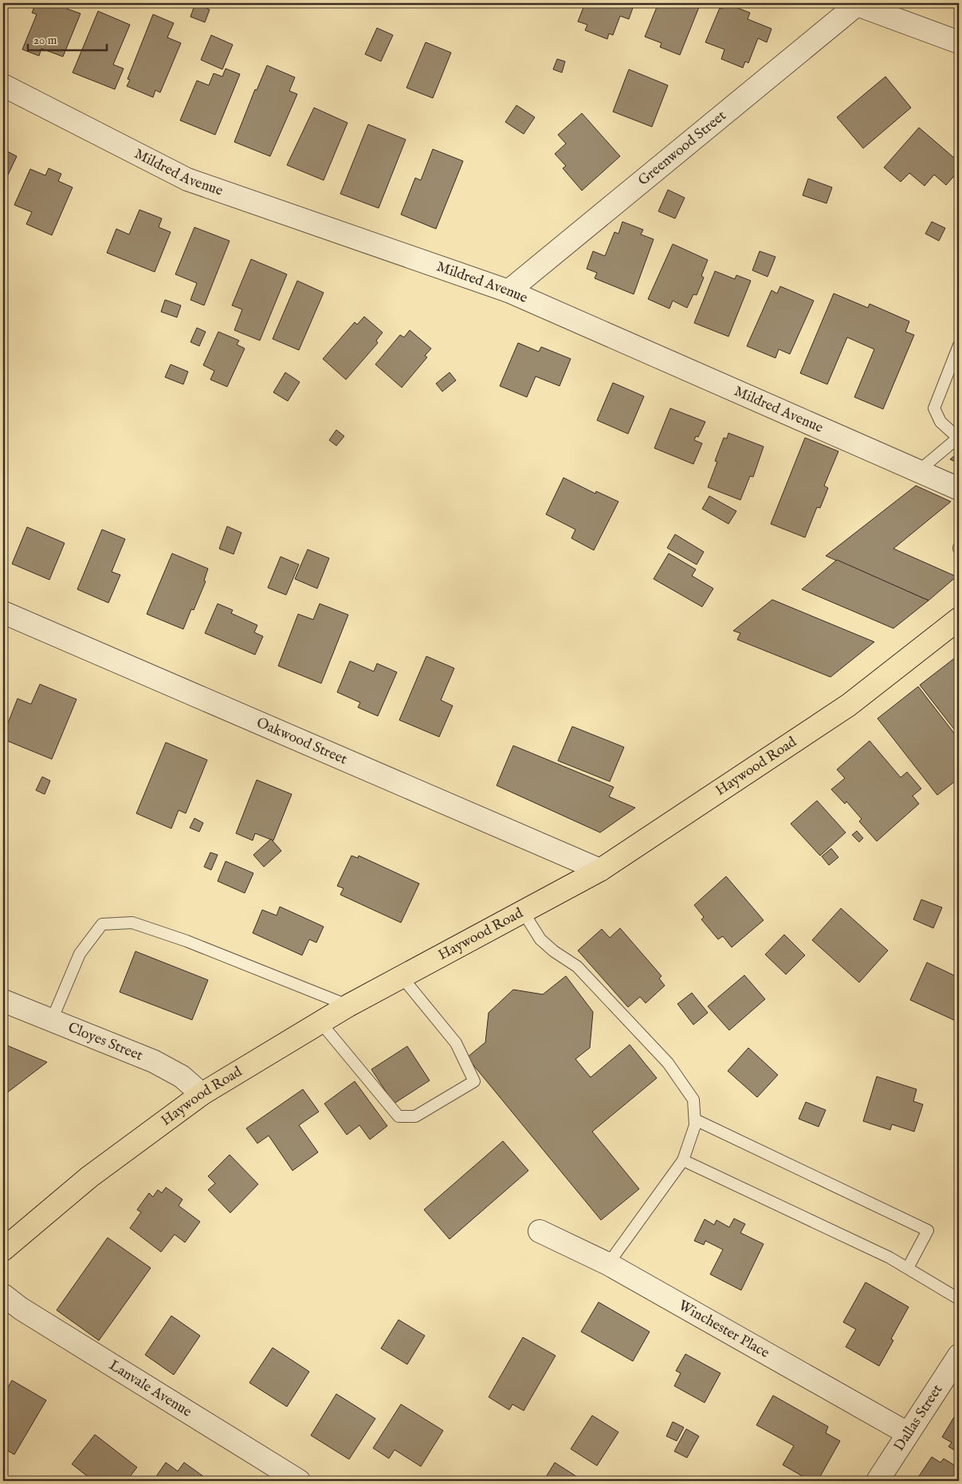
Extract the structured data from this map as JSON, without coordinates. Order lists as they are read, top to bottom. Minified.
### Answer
{"streets":{"main road":["Haywood Road"],"street":["Greenwood Street","Mildred Avenue","Oakwood Street","Cloyes Street","Winchester Place","Lanvale Avenue","Dallas Street"]},"crossings":[["Greenwood Street","Mildred Avenue"],["Oakwood Street","Haywood Road"],["Haywood Road","Cloyes Street"],["Winchester Place","Dallas Street"]],"scale_bar":"20 m"}
